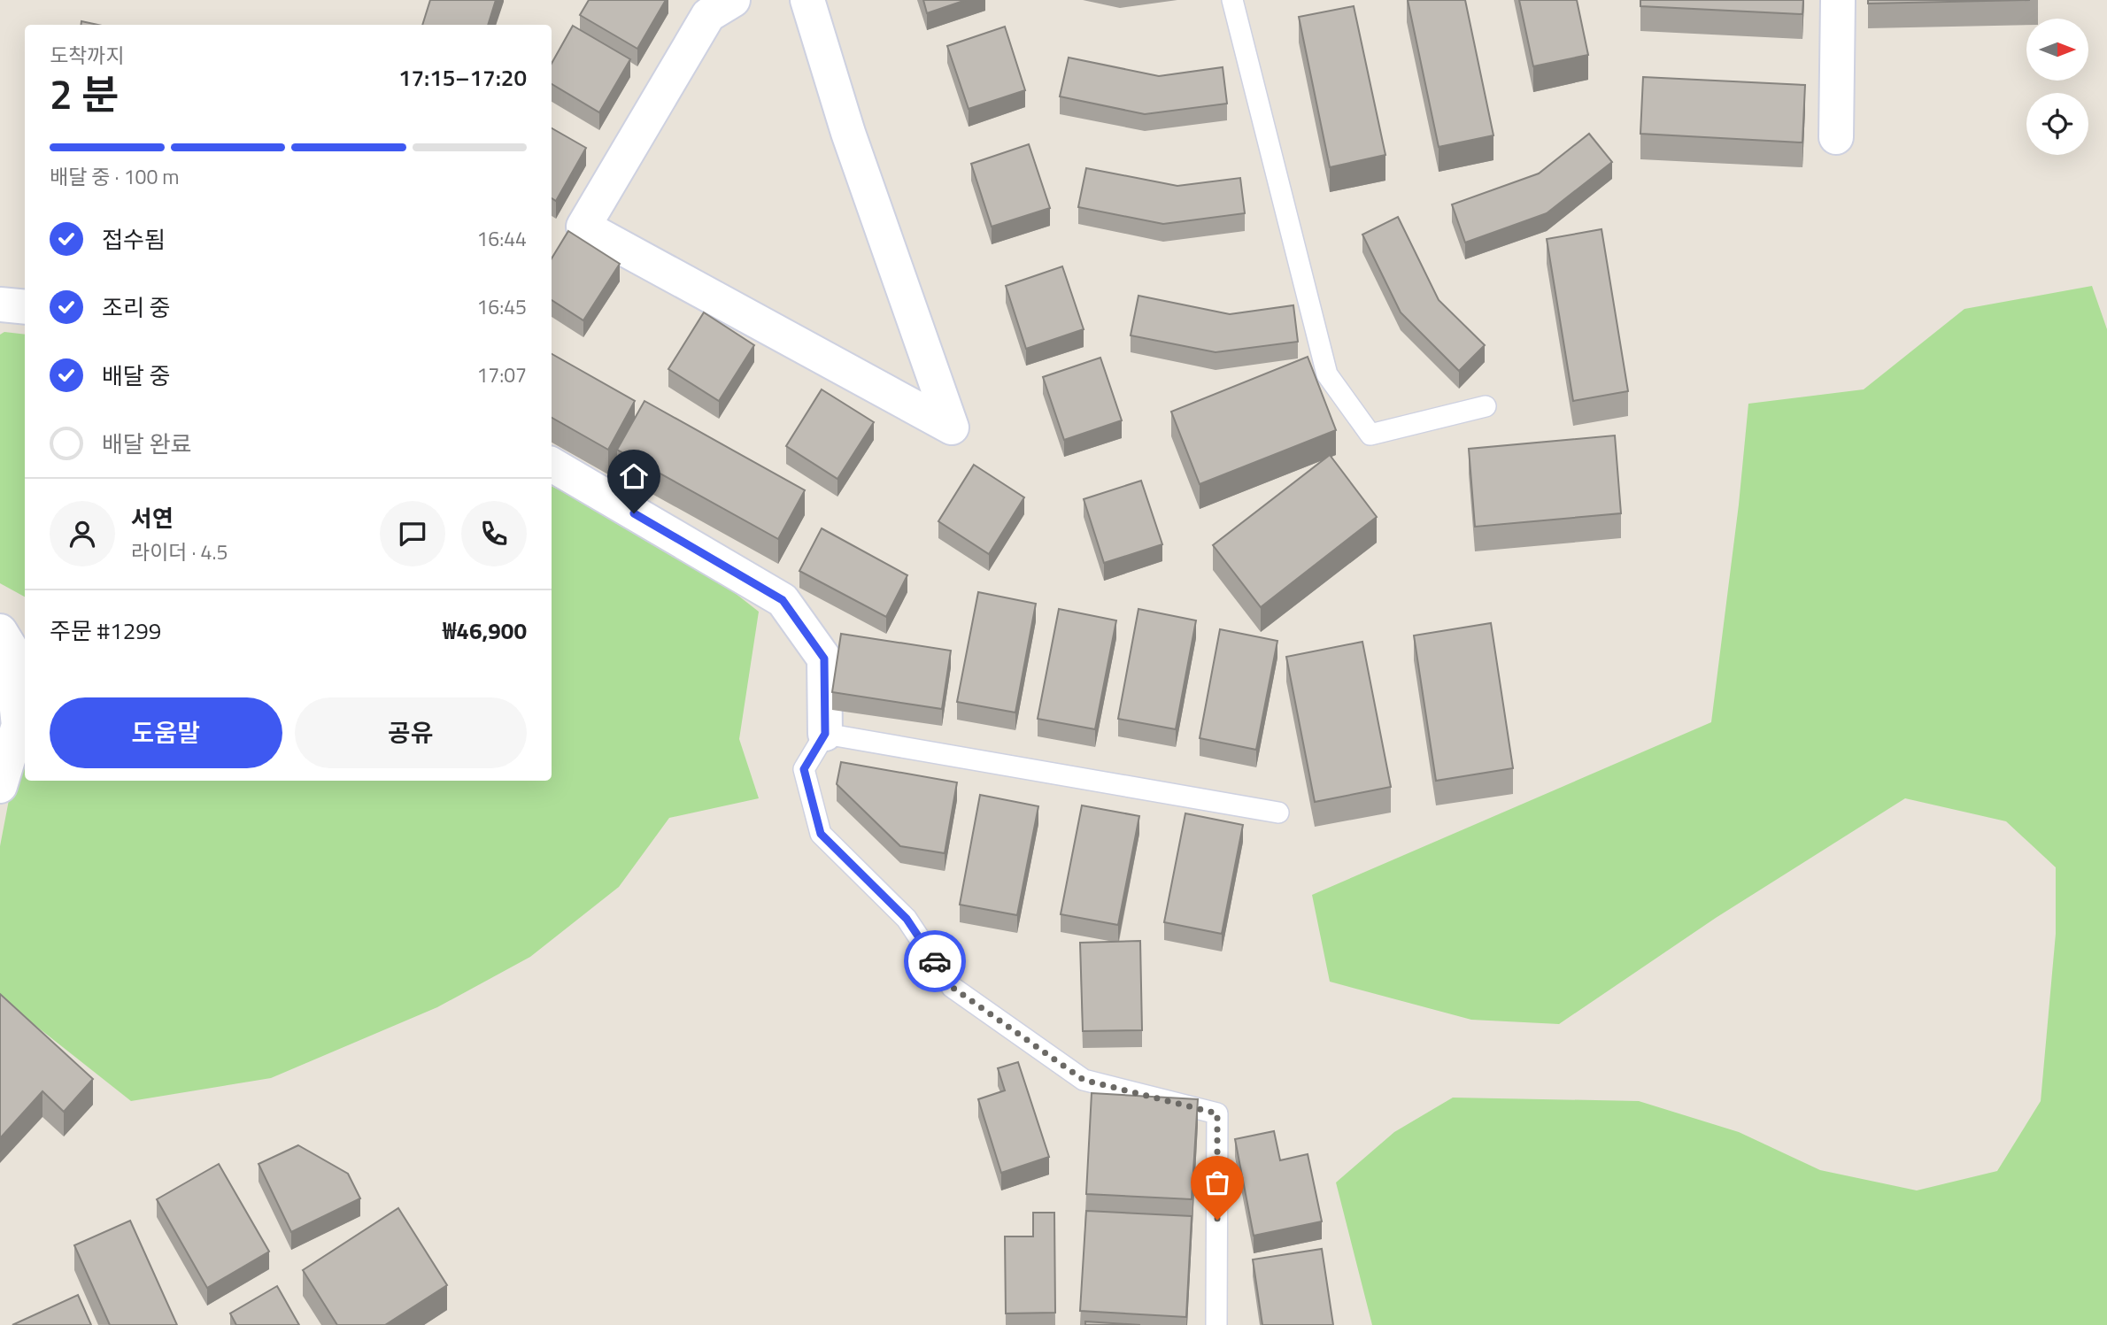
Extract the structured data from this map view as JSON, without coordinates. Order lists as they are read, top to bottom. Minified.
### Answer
{"north":"right","page":{"heading":["2 분","도착까지","17:15–17:20"],"panel":["서연","라이더 · 4.5","주문 #1299","₩46,900"],"bar":"배달 중 · 100 m","list":[["접수됨","16:44"],["조리 중","16:45"],["배달 중","17:07"],"배달 완료"],"buttons":["도움말","공유"]}}
